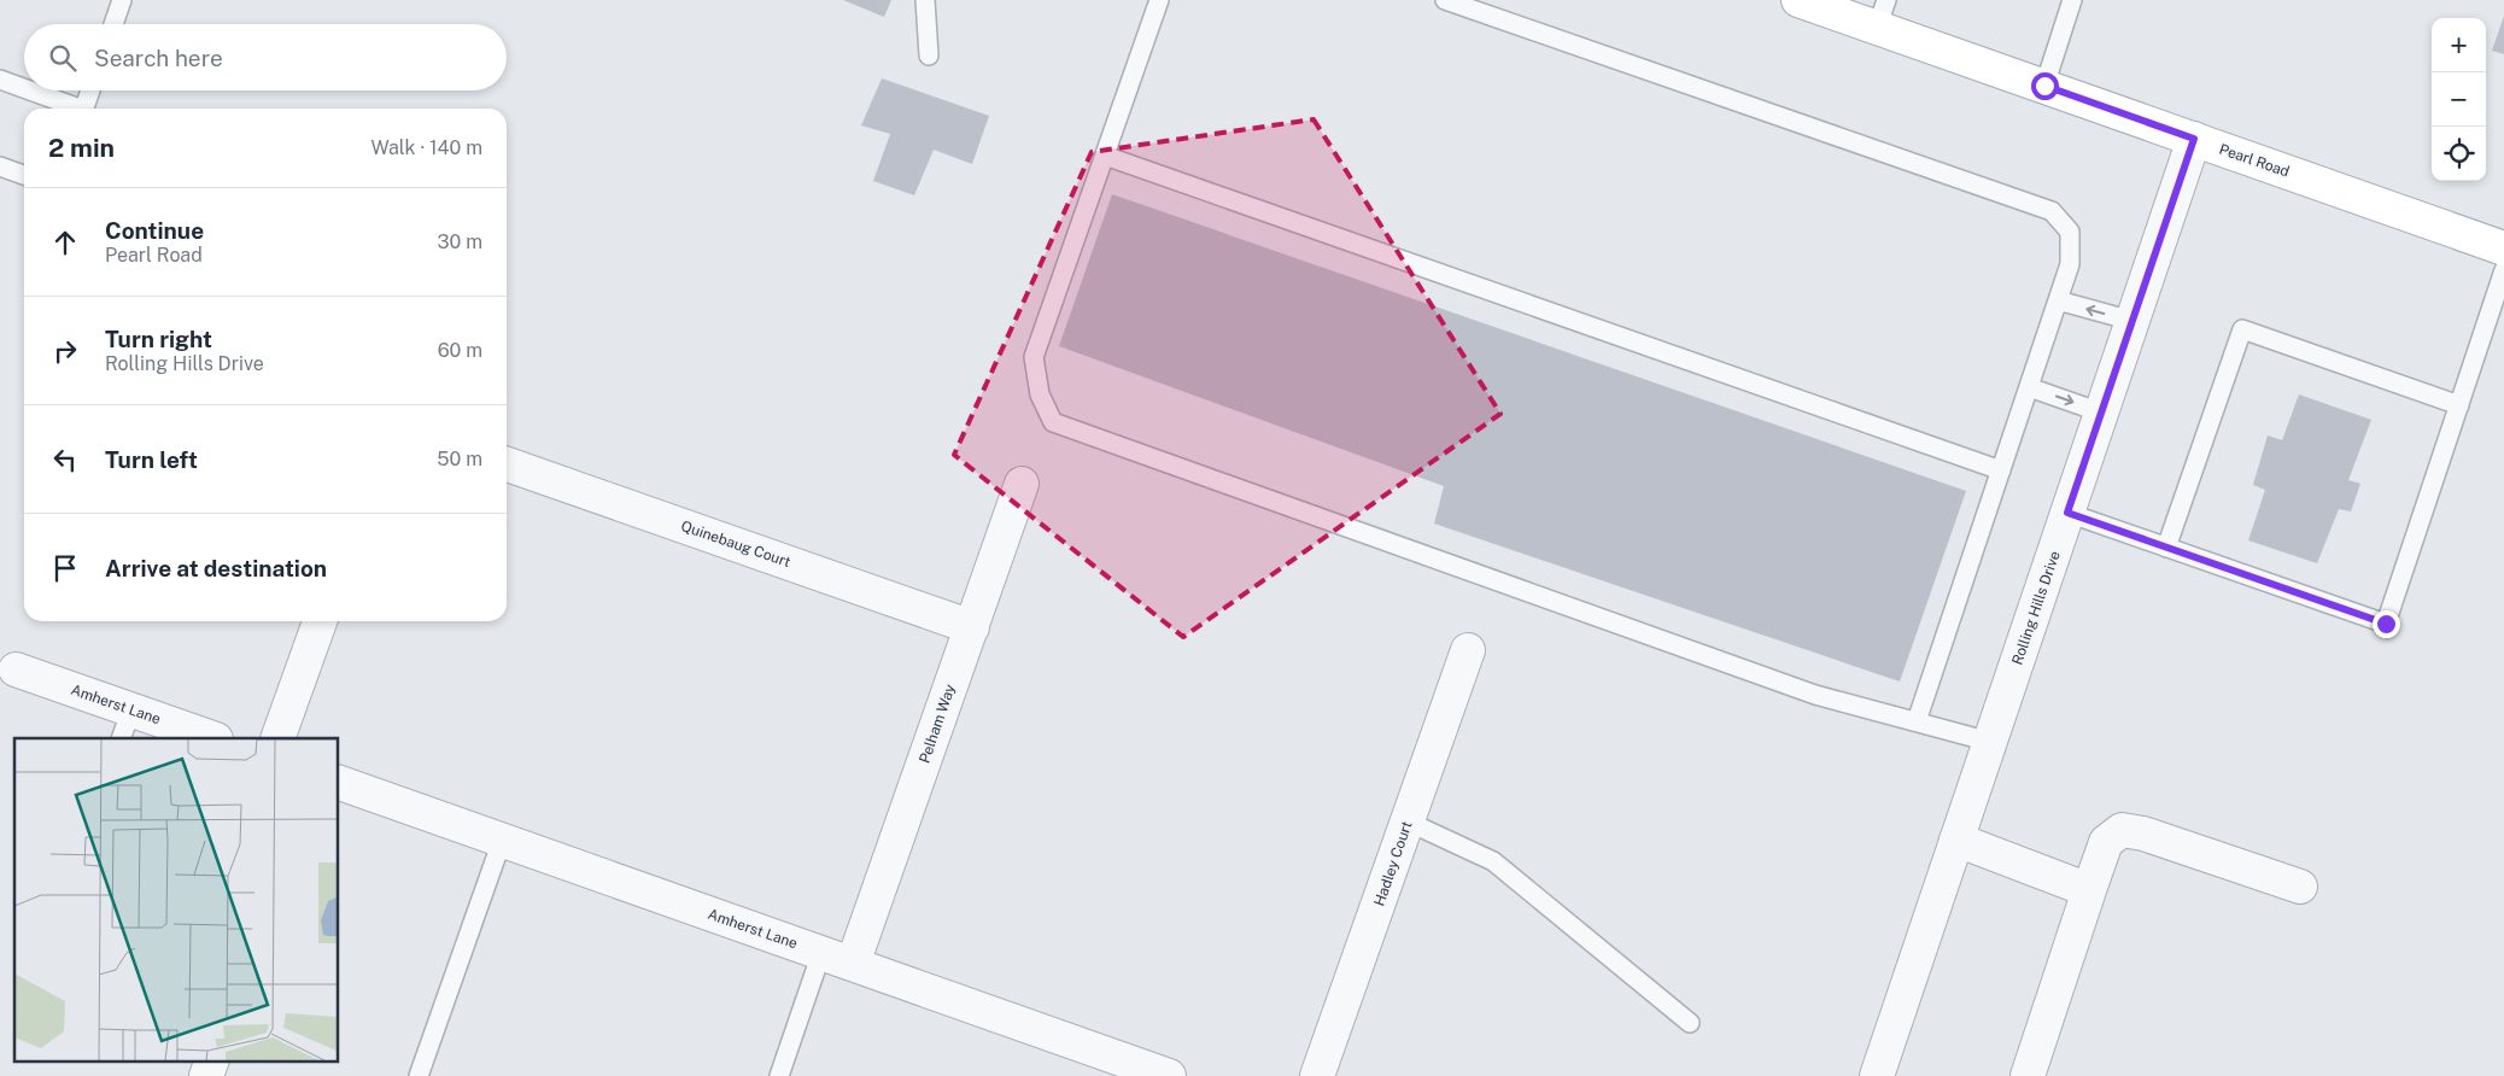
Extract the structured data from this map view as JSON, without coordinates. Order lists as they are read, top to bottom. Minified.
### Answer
{"streets":{"main road":["Pearl Road"],"street":["Quinebaug Court","Rolling Hills Drive","Amherst Lane","Pelham Way","Hadley Court"]},"crossings":[["Pearl Road","Rolling Hills Drive"],["Quinebaug Court","Pelham Way"],["Amherst Lane","Pelham Way"]],"page":{"map_buttons":["+","−"],"search":"Search here","heading":["2 min","Walk · 140 m"],"list":[["Continue","Pearl Road","30 m"],["Turn right","Rolling Hills Drive","60 m"],["Turn left","50 m"],"Arrive at destination"]}}
